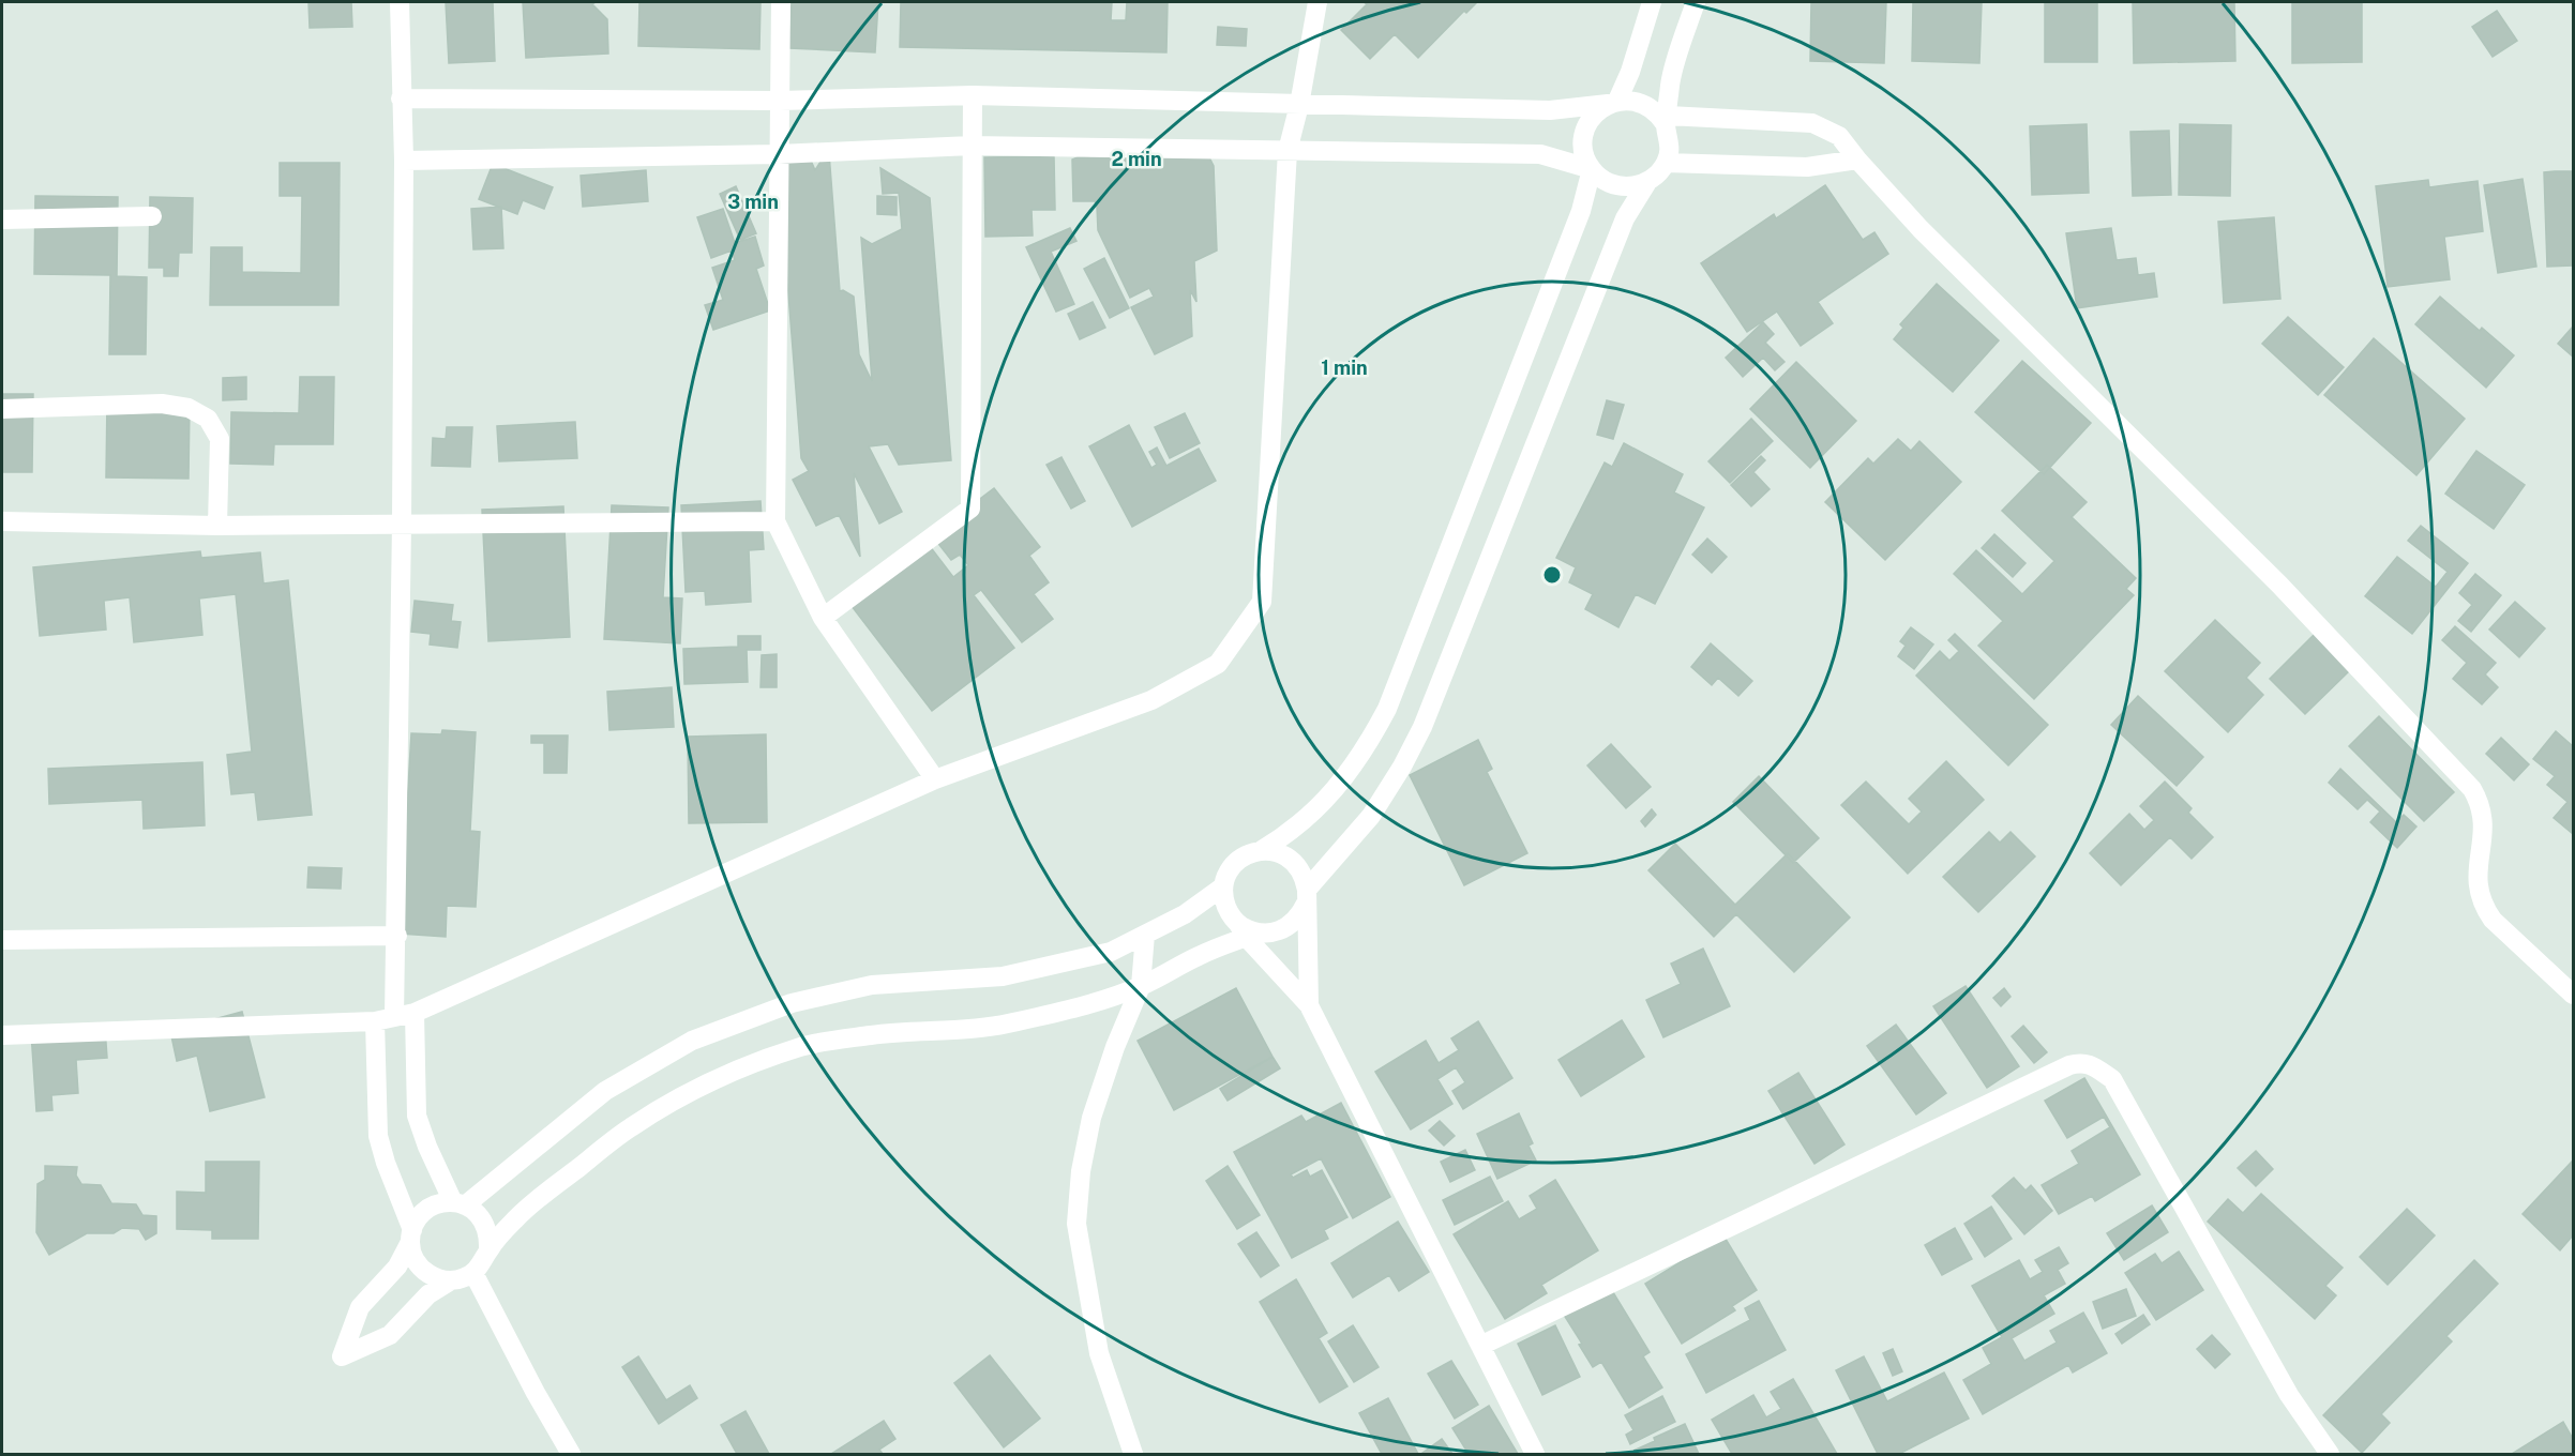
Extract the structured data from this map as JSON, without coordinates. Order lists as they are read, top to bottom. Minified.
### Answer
{"rings":["2 min","3 min","1 min"]}
